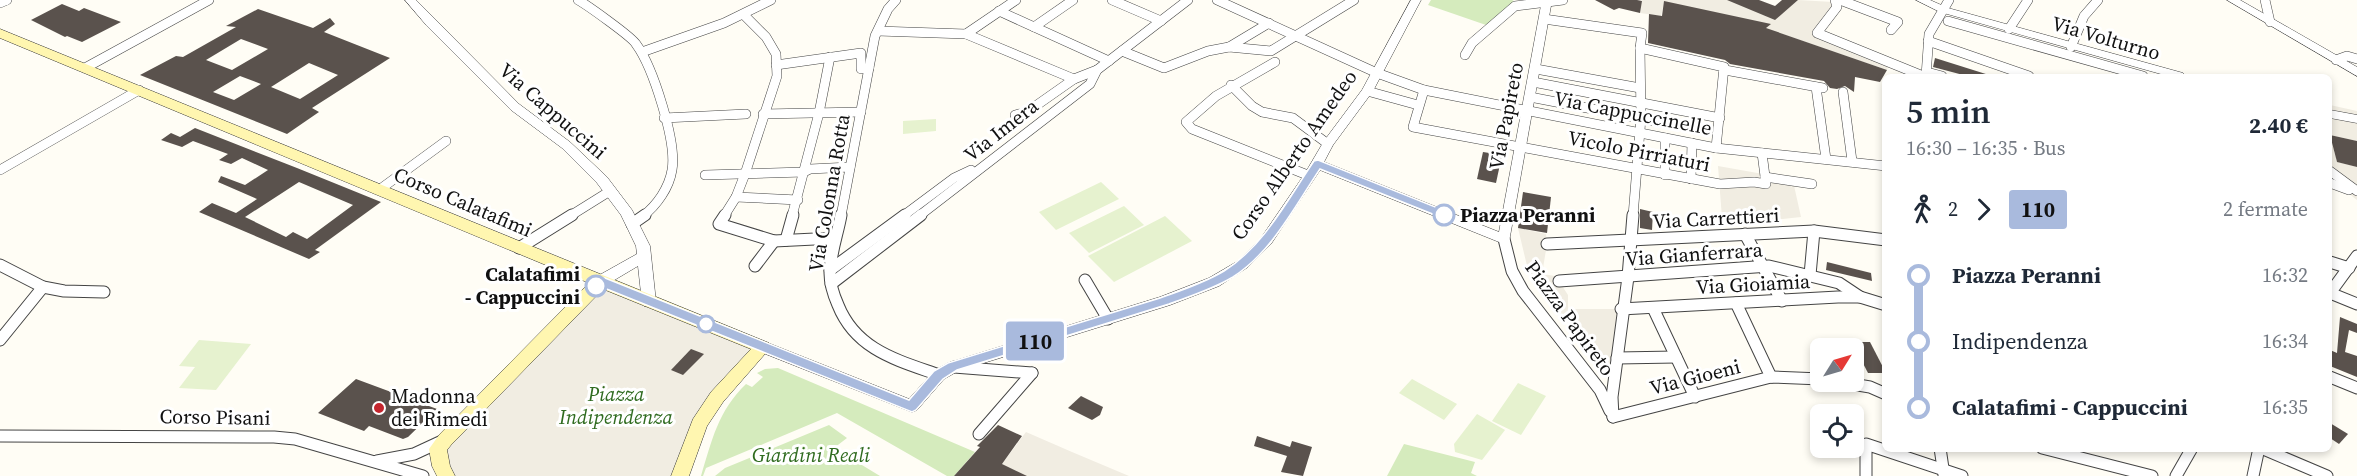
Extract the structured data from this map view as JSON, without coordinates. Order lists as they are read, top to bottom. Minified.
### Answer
{"streets":{"main road":["Corso Calatafimi"],"street":["Via Volturno","Via Cappuccini","Via Cappuccinelle","Via Papireto","Via Imera","Vicolo Pirriaturi","Corso Alberto Amedeo","Via Colonna Rotta","Via Carrettieri","Via Gianferrara","Via Gioiamia","Piazza Papireto","Via Gioeni","Corso Pisani"]},"crossings":[["Via Cappuccini","Corso Calatafimi"],["Via Cappuccinelle","Via Papireto"],["Via Cappuccinelle","Corso Alberto Amedeo"],["Via Papireto","Vicolo Pirriaturi"],["Via Papireto","Piazza Papireto"],["Via Imera","Via Colonna Rotta"],["Corso Alberto Amedeo","Via Colonna Rotta"],["Corso Alberto Amedeo","Corso Calatafimi"],["Via Gianferrara","Via Gioiamia"],["Piazza Papireto","Via Gioeni"]],"parks":["Piazza Indipendenza","Giardini Reali"],"places":["Piazza Peranni","Calatafimi - Cappuccini","Madonna dei Rimedi"],"lines":["bus line 110"],"north":"top right","page":{"on_map":"110","heading":["5 min","16:30 – 16:35 · Bus","2.40 €"],"legs":["2","110","2 fermate"],"list":[{"name":"Piazza Peranni","value":"16:32"},{"name":"Indipendenza","value":"16:34"},{"name":"Calatafimi - Cappuccini","value":"16:35"}]}}
